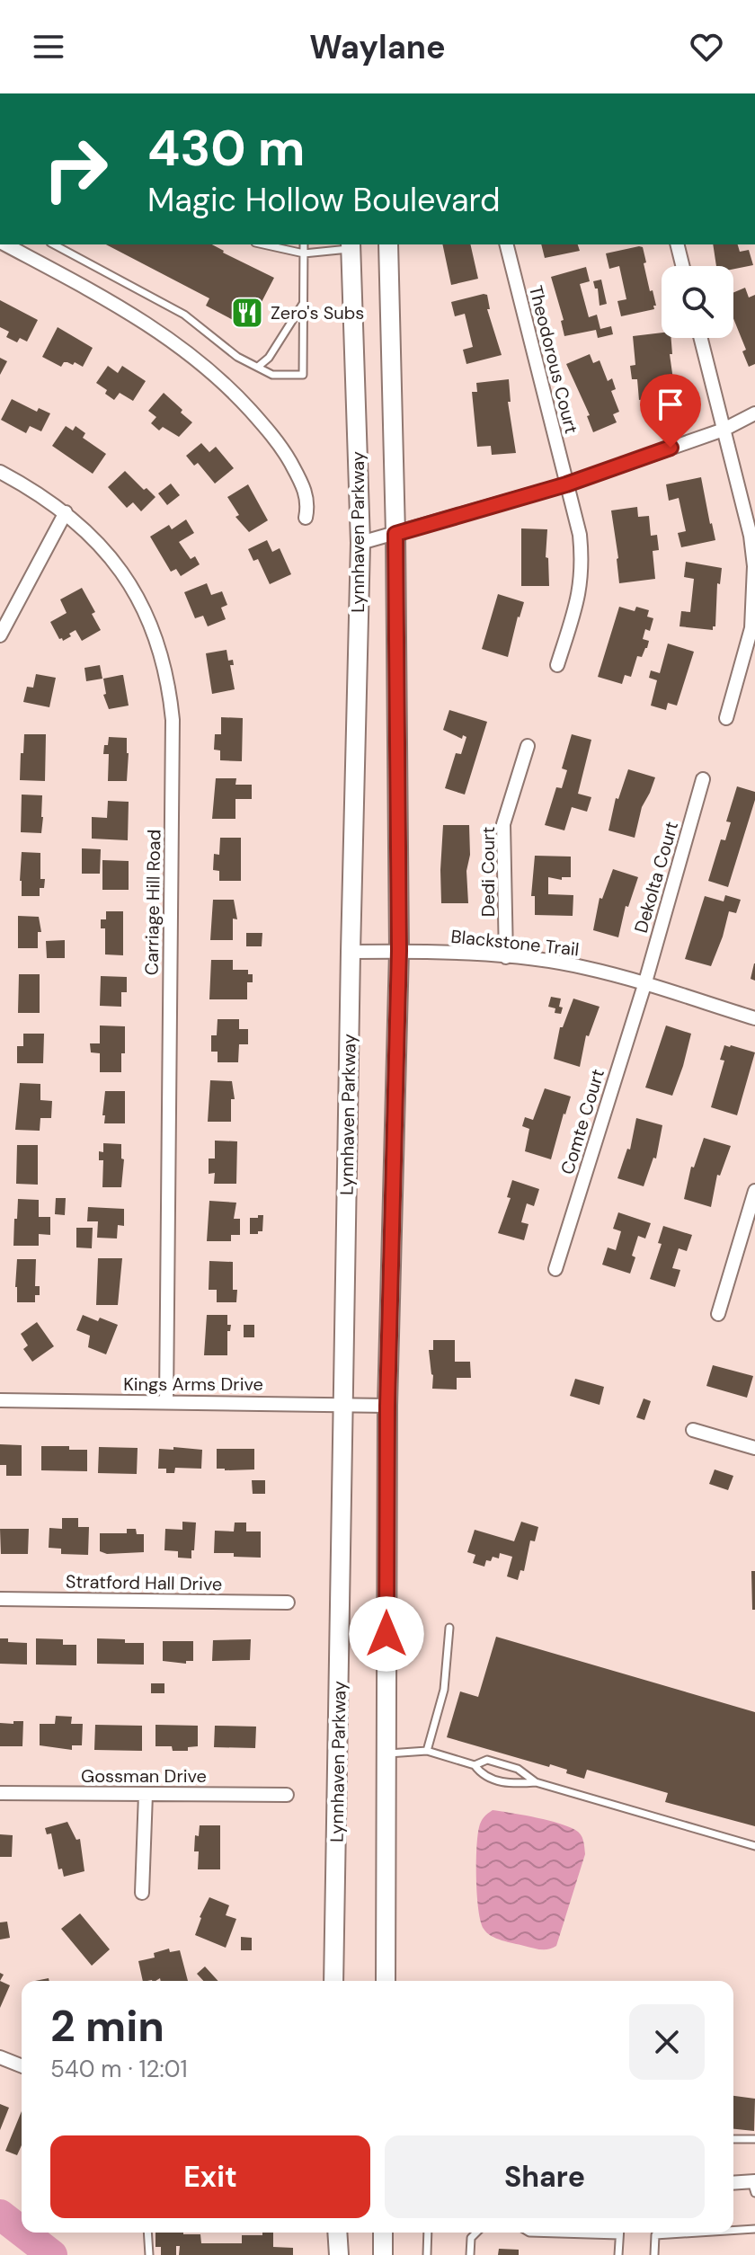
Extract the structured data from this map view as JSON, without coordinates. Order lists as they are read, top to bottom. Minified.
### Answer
{"streets":{"main road":["Lynnhaven Parkway"],"street":["Theodorous Court","Dedi Court","Dekolta Court","Carriage Hill Road","Blackstone Trail","Comte Court","Kings Arms Drive","Stratford Hall Drive","Gossman Drive"]},"crossings":[["Lynnhaven Parkway","Blackstone Trail"],["Lynnhaven Parkway","Kings Arms Drive"],["Dedi Court","Blackstone Trail"],["Dekolta Court","Blackstone Trail"],["Dekolta Court","Comte Court"],["Carriage Hill Road","Kings Arms Drive"],["Blackstone Trail","Comte Court"]],"places":{"restaurant":["Zero's Subs"]},"page":{"header":"Waylane","turn":["430 m","Magic Hollow Boulevard"],"heading":["2 min","540 m · 12:01"],"buttons":["Exit","Share"]}}
